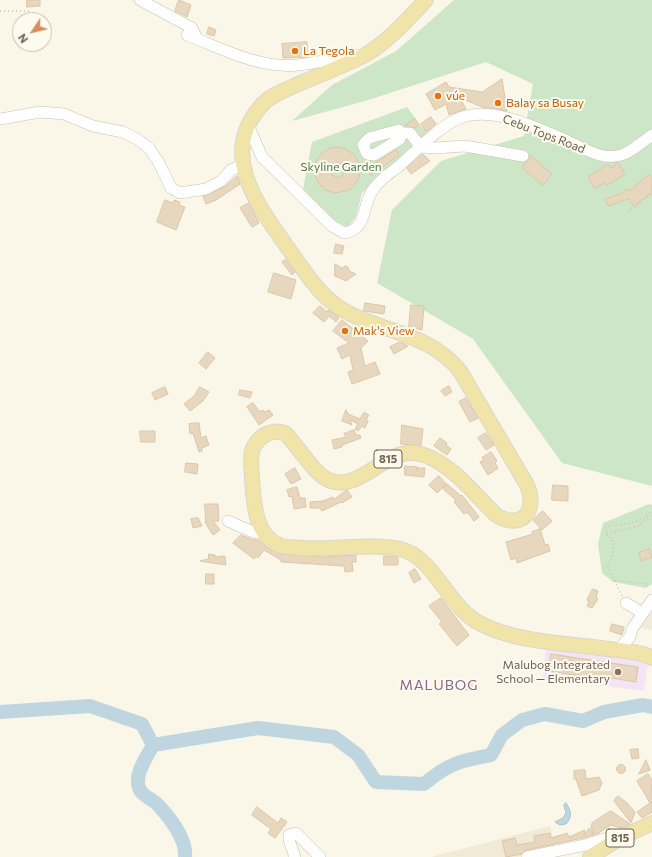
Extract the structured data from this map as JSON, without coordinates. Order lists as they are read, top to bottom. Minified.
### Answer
{"streets":{"main road":["815"],"street":["Cebu Tops Road"]},"crossings":[["Cebu Tops Road","815"]],"districts":["MALUBOG"],"parks":["Skyline Garden"],"places":["La Tegola","vúe","Balay sa Busay","Mak's View","Malubog Integrated School — Elementary"],"north":"bottom left"}
